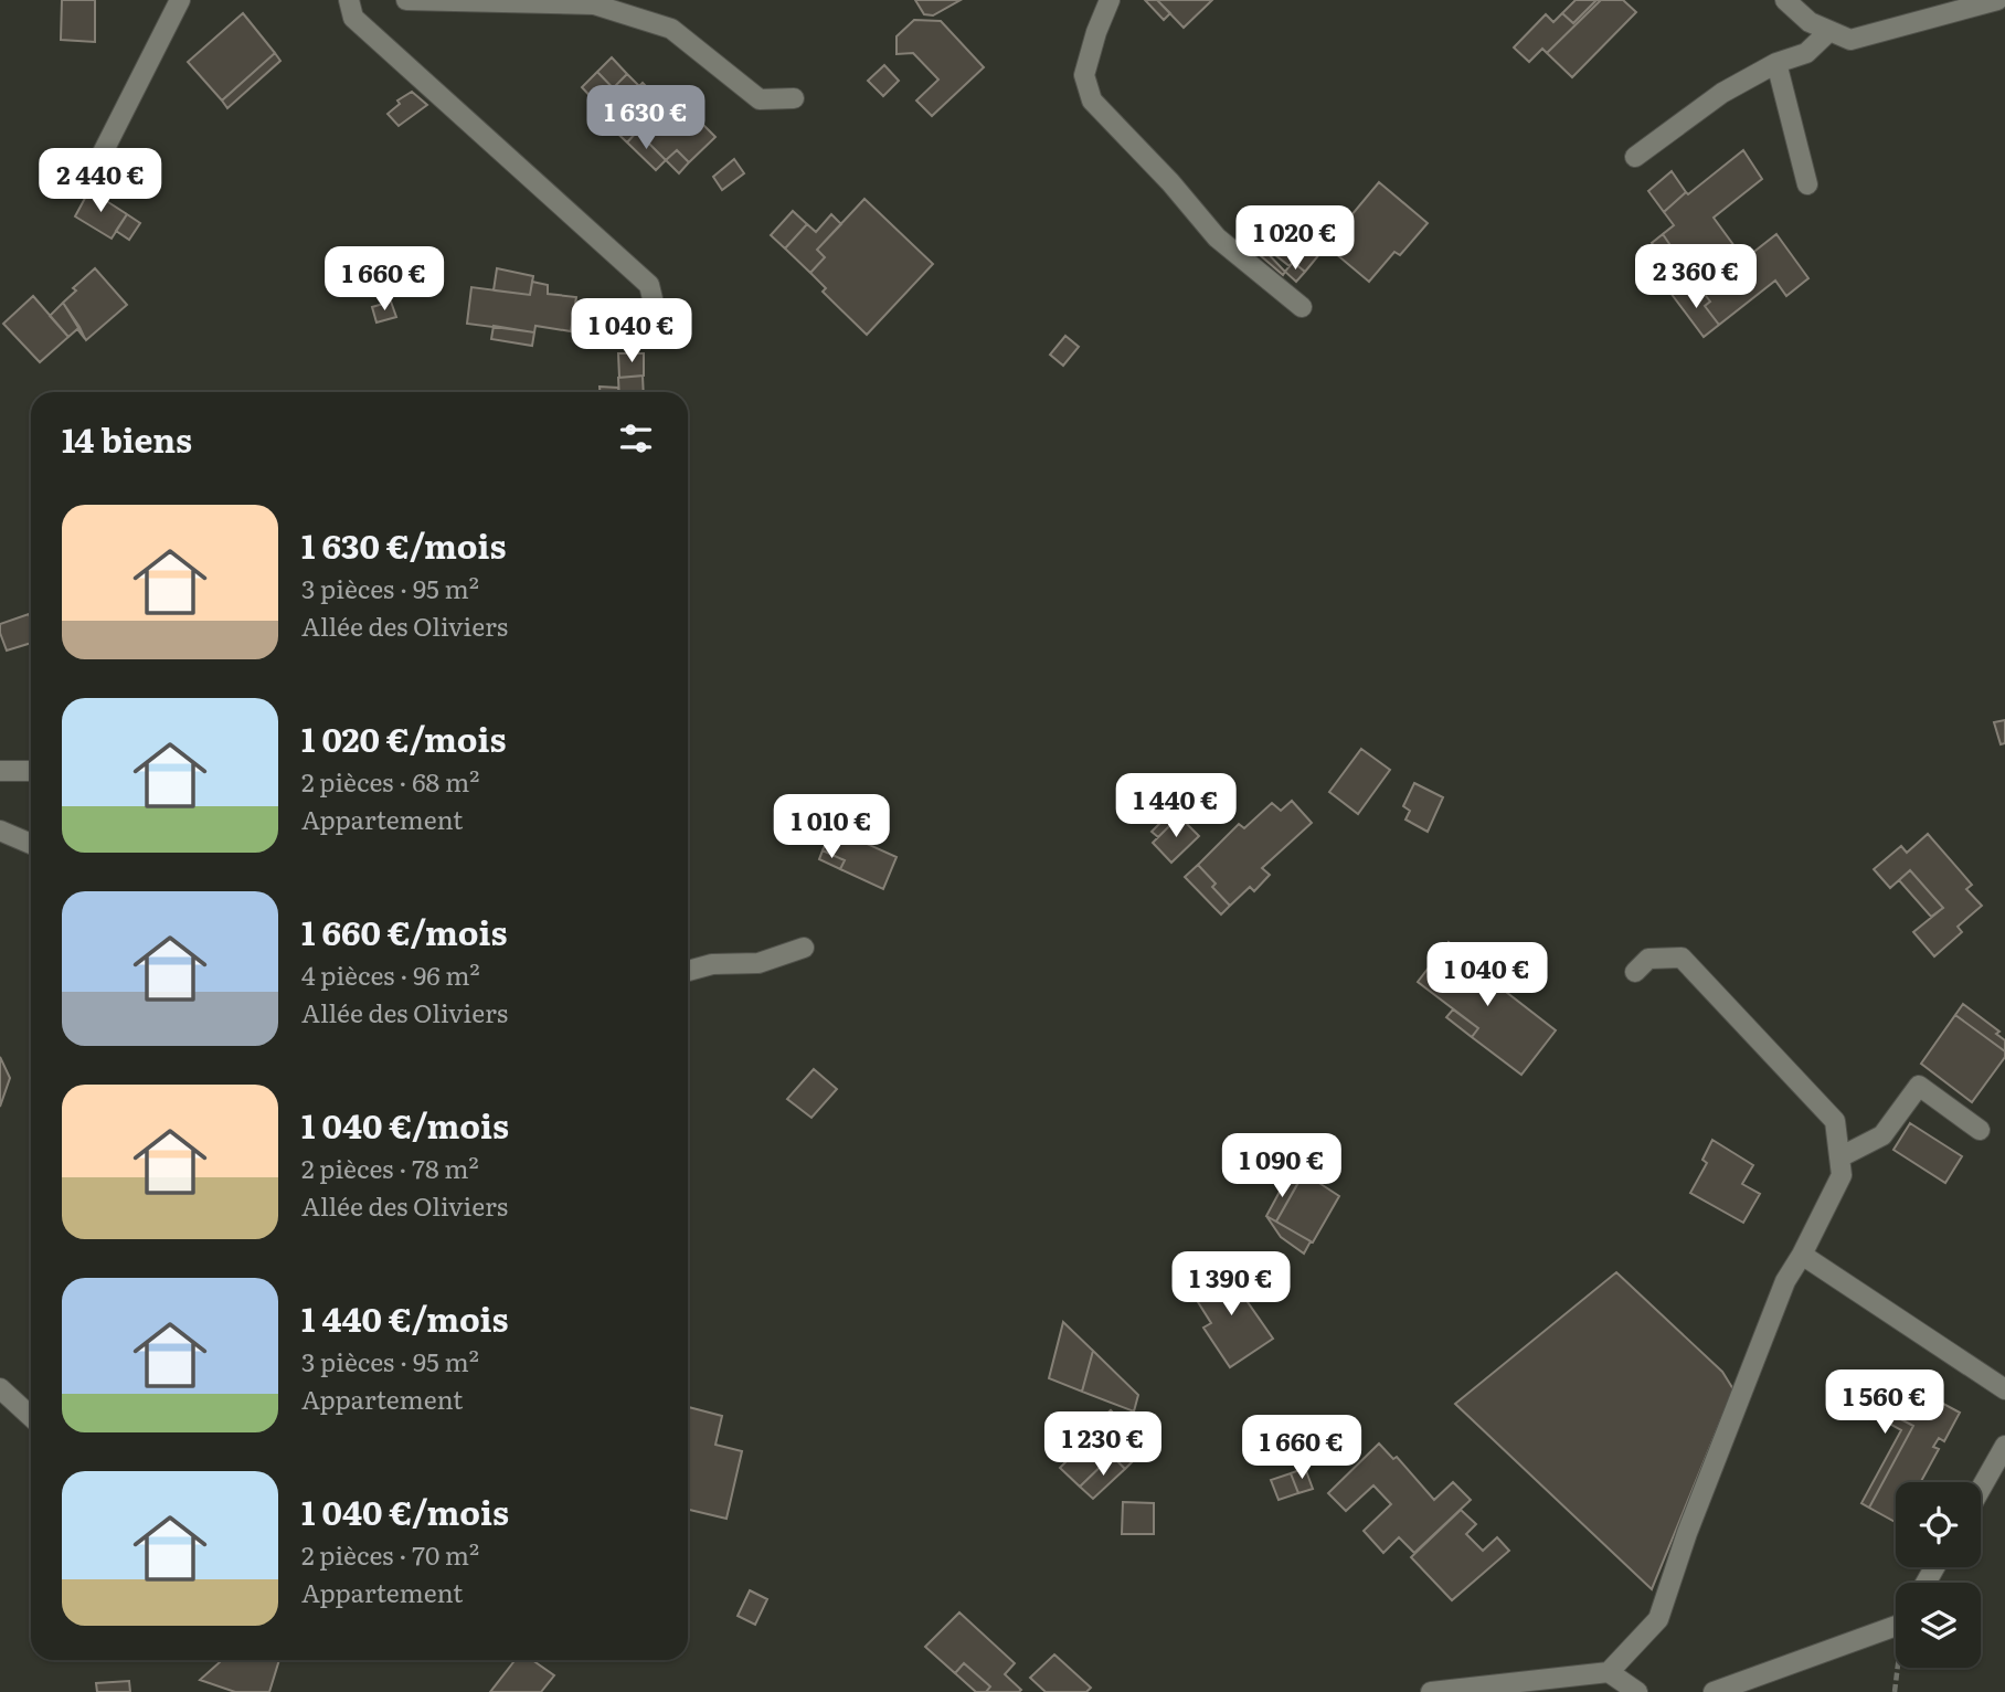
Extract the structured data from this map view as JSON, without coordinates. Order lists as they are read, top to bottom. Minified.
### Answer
{"page":{"price":["1 630 €","2 440 €","1 020 €","2 360 €","1 660 €","1 040 €","1 440 €","1 010 €","1 040 €","1 090 €","1 390 €","1 560 €","1 230 €","1 660 €"],"heading":"14 biens","list":[{"name":"1 630 €/mois","note":"3 pièces · 95 m² · Allée des Oliviers"},{"name":"1 020 €/mois","note":"2 pièces · 68 m² · Appartement"},{"name":"1 660 €/mois","note":"4 pièces · 96 m² · Allée des Oliviers"},{"name":"1 040 €/mois","note":"2 pièces · 78 m² · Allée des Oliviers"},{"name":"1 440 €/mois","note":"3 pièces · 95 m² · Appartement"},{"name":"1 040 €/mois","note":"2 pièces · 70 m² · Appartement"}]}}
